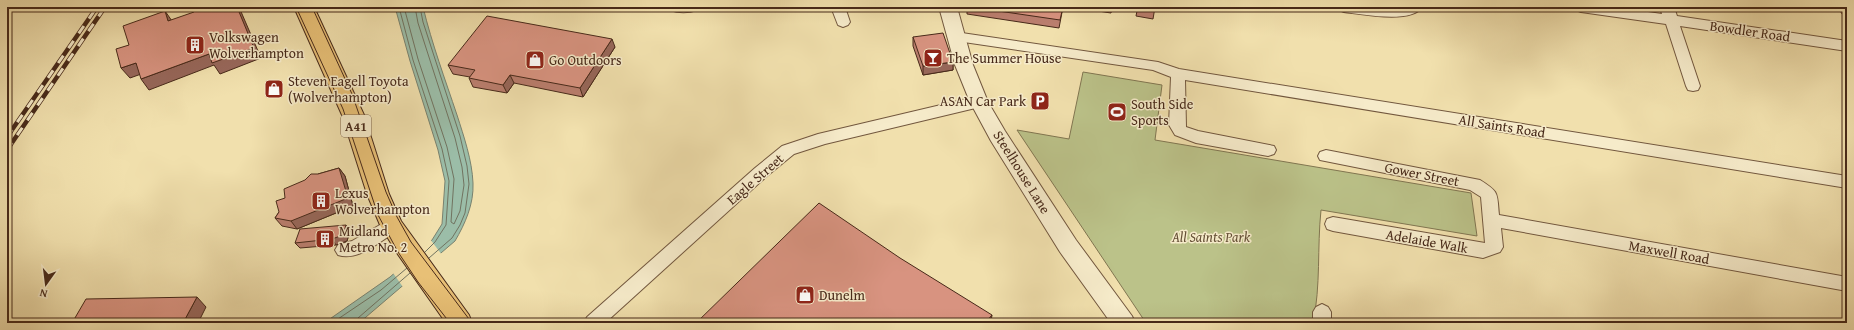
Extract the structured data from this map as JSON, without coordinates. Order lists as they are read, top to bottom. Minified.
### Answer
{"streets":{"highway":["A41"],"street":["Bowdler Road","All Saints Road","Steelhouse Lane","Gower Street","Eagle Street","Adelaide Walk","Maxwell Road"]},"crossings":[["All Saints Road","Steelhouse Lane"],["Steelhouse Lane","Eagle Street"],["Gower Street","Adelaide Walk"],["Gower Street","Maxwell Road"],["Adelaide Walk","Maxwell Road"]],"parks":["All Saints Park"],"places":{"building":["Volkswagen Wolverhampton","Lexus Wolverhampton","Midland Metro No. 2"],"bar":["The Summer House"],"shop":["Go Outdoors","Steven Eagell Toyota (Wolverhampton)","Dunelm"],"parking":["ASAN Car Park"],"sports":["South Side Sports"]},"north":"bottom"}
